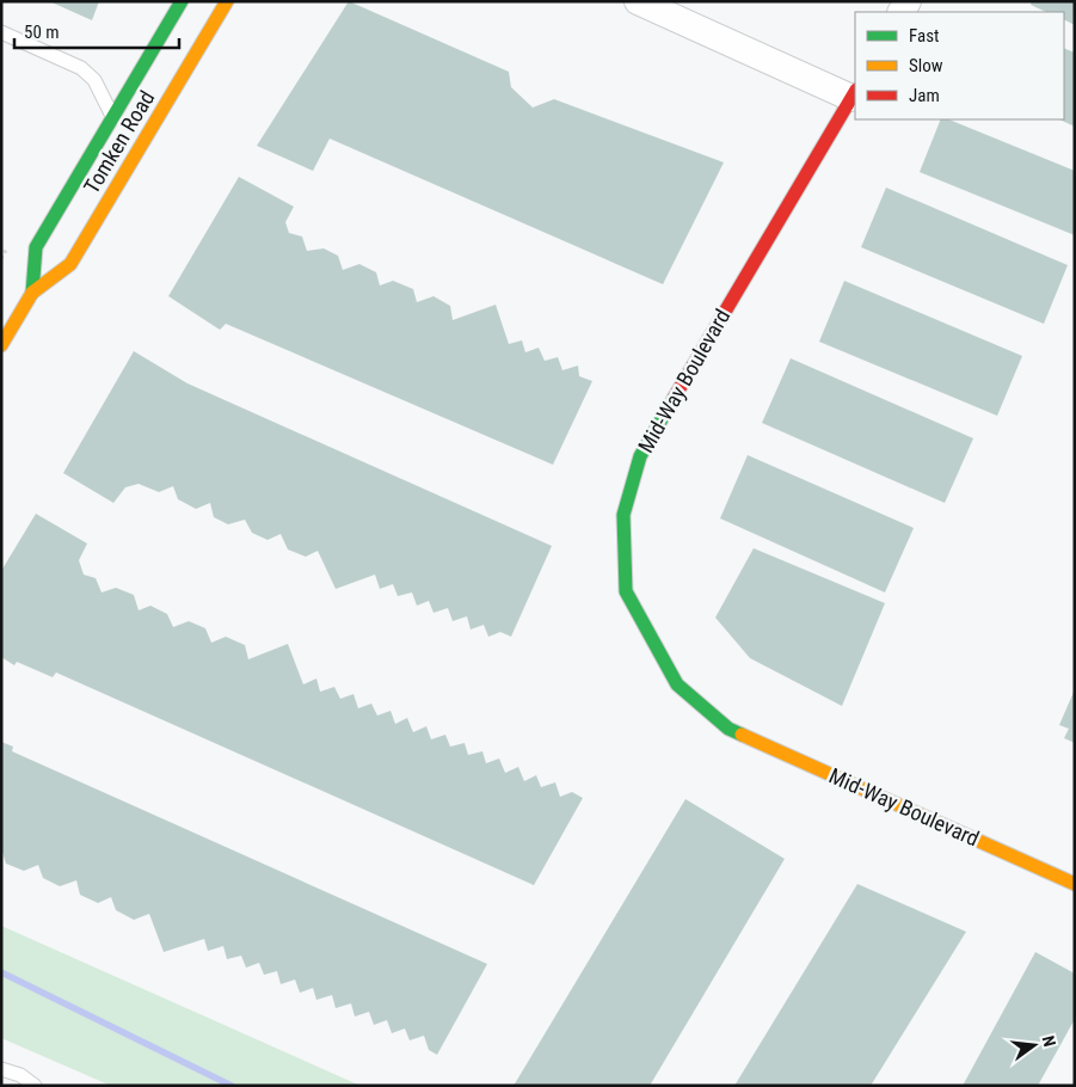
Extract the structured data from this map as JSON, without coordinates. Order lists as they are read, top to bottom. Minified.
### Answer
{"streets":{"street":["Tomken Road","Mid-Way Boulevard"]},"legend":["Fast","Slow","Jam"],"scale_bar":"50 m","north":"right"}
